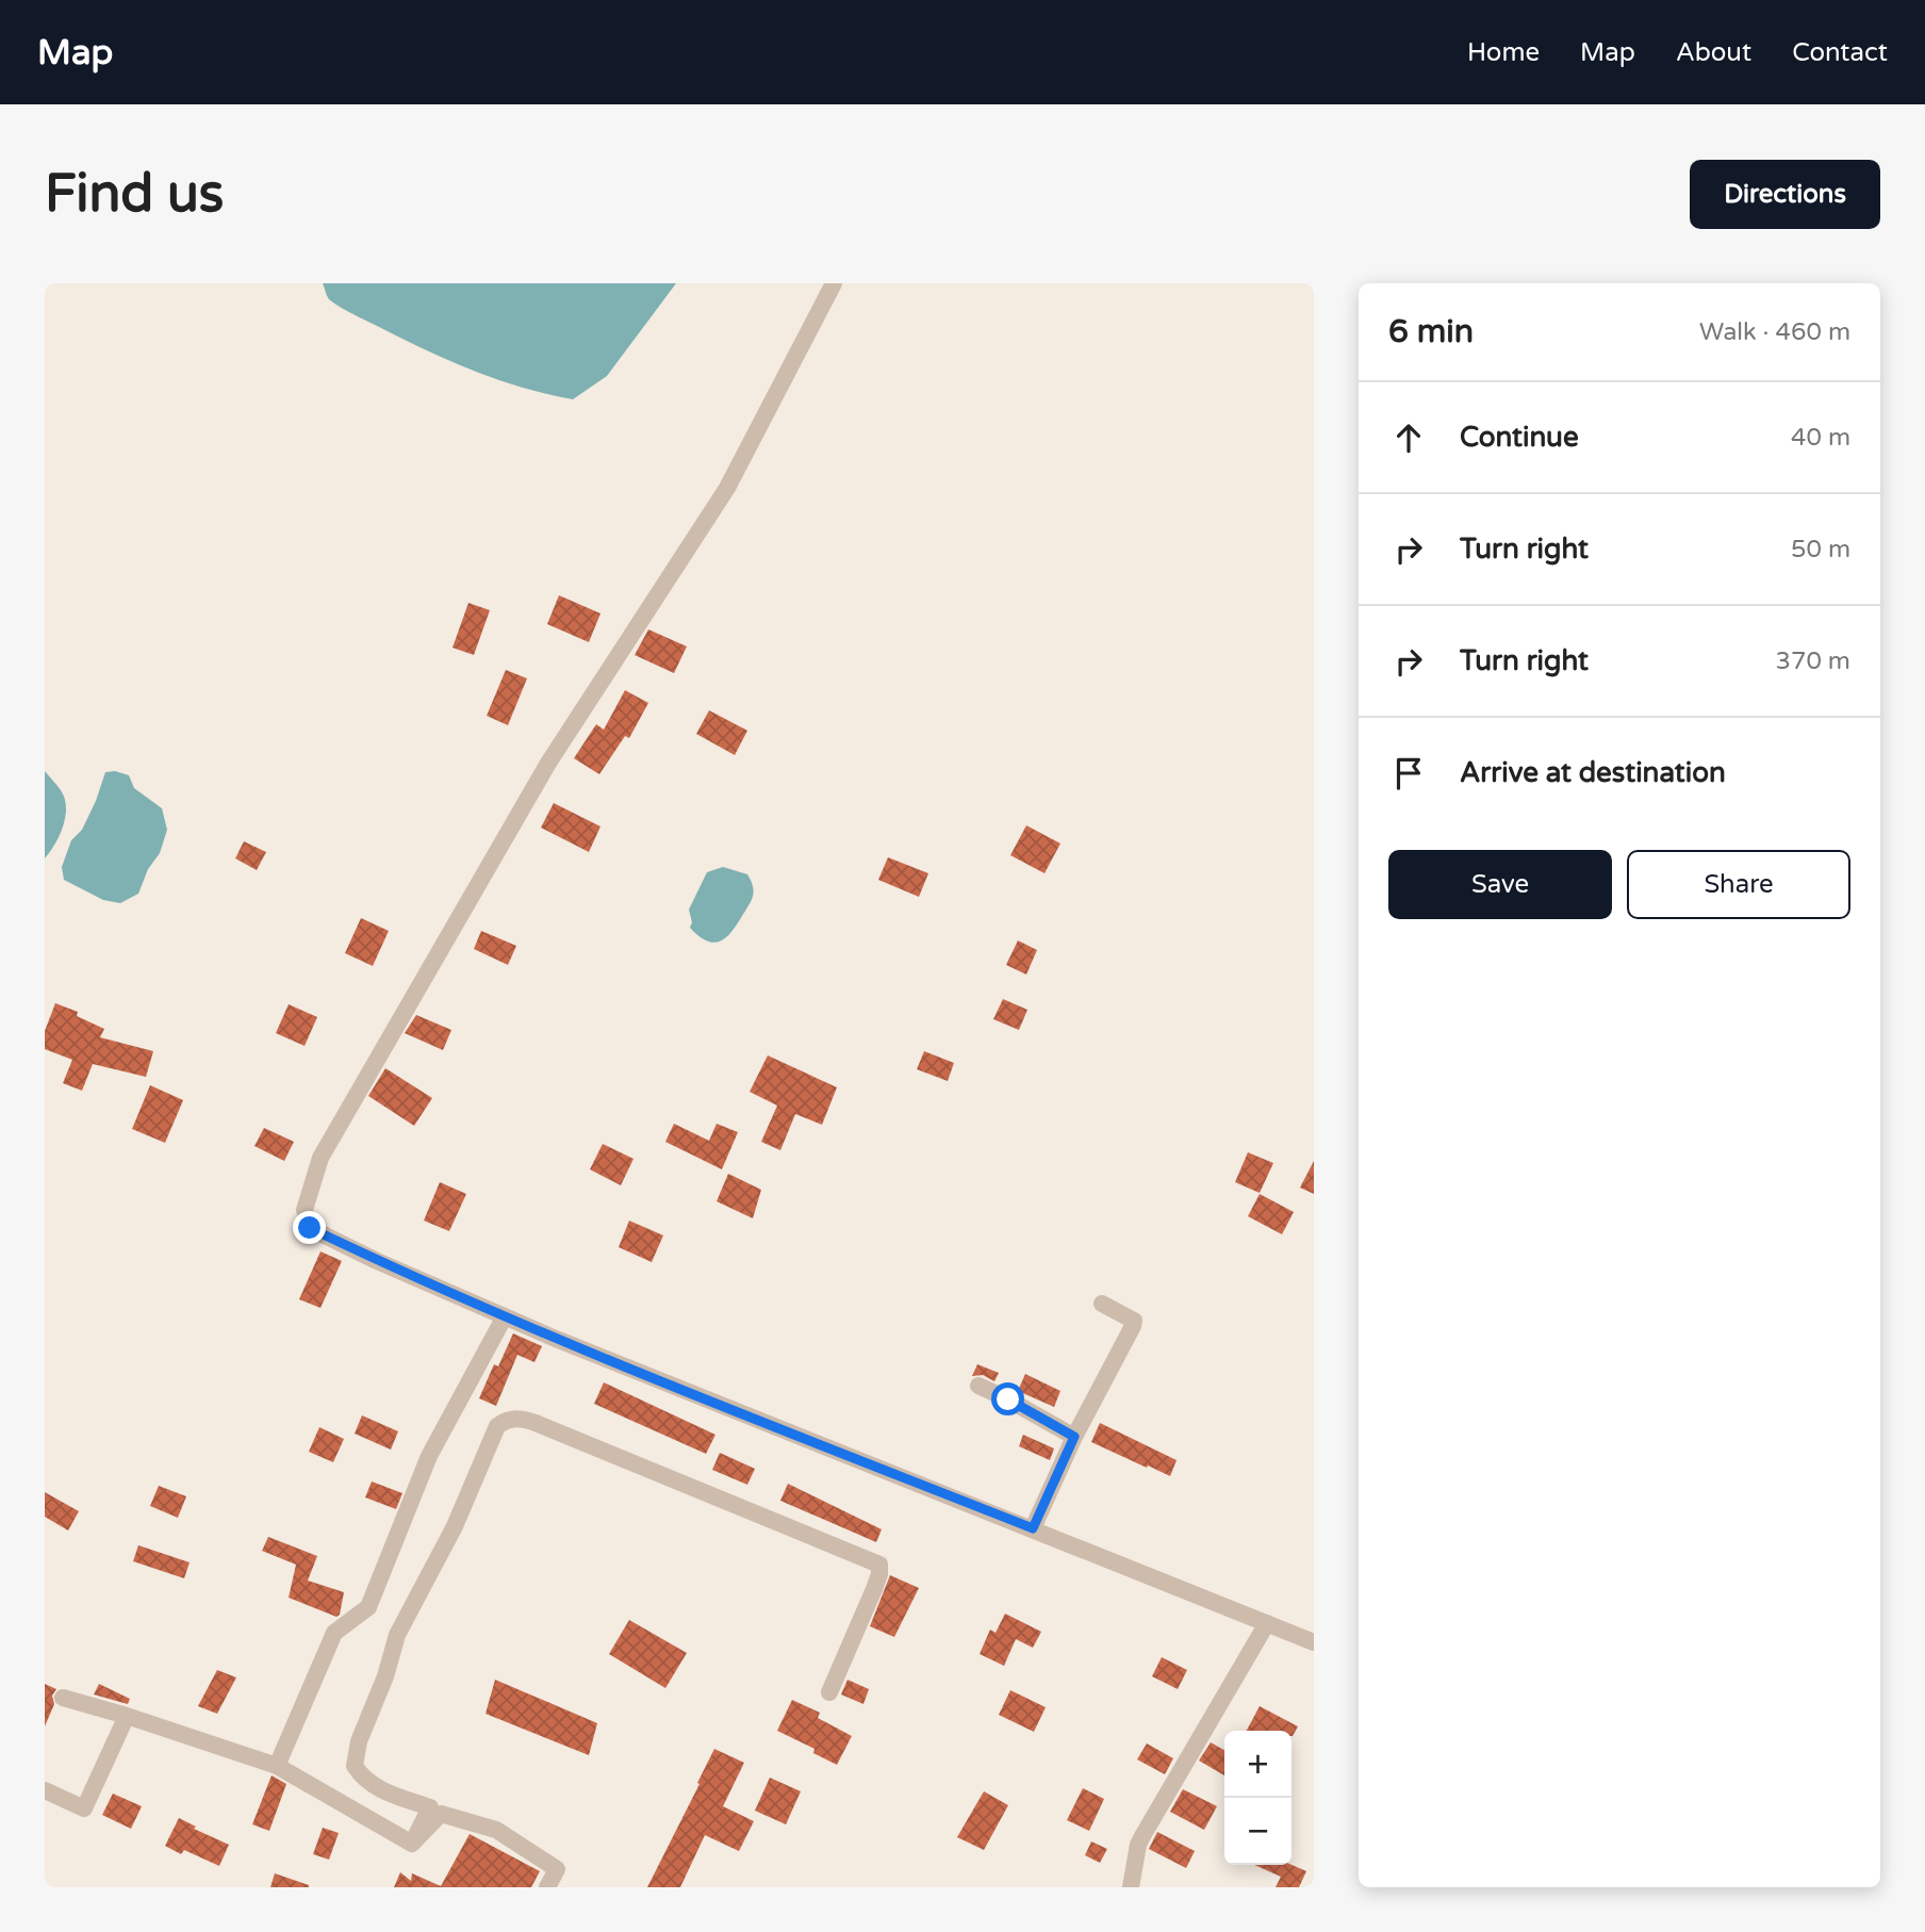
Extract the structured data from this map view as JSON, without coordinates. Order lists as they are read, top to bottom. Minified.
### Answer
{"page":{"header":"Map","nav":["Home","Map","About","Contact"],"buttons":["Directions",["Save","Share"]],"title":"Find us","heading":["6 min","Walk · 460 m"],"list":[["Continue","40 m"],["Turn right","50 m"],["Turn right","370 m"],"Arrive at destination"],"map_buttons":["+","−"]}}
